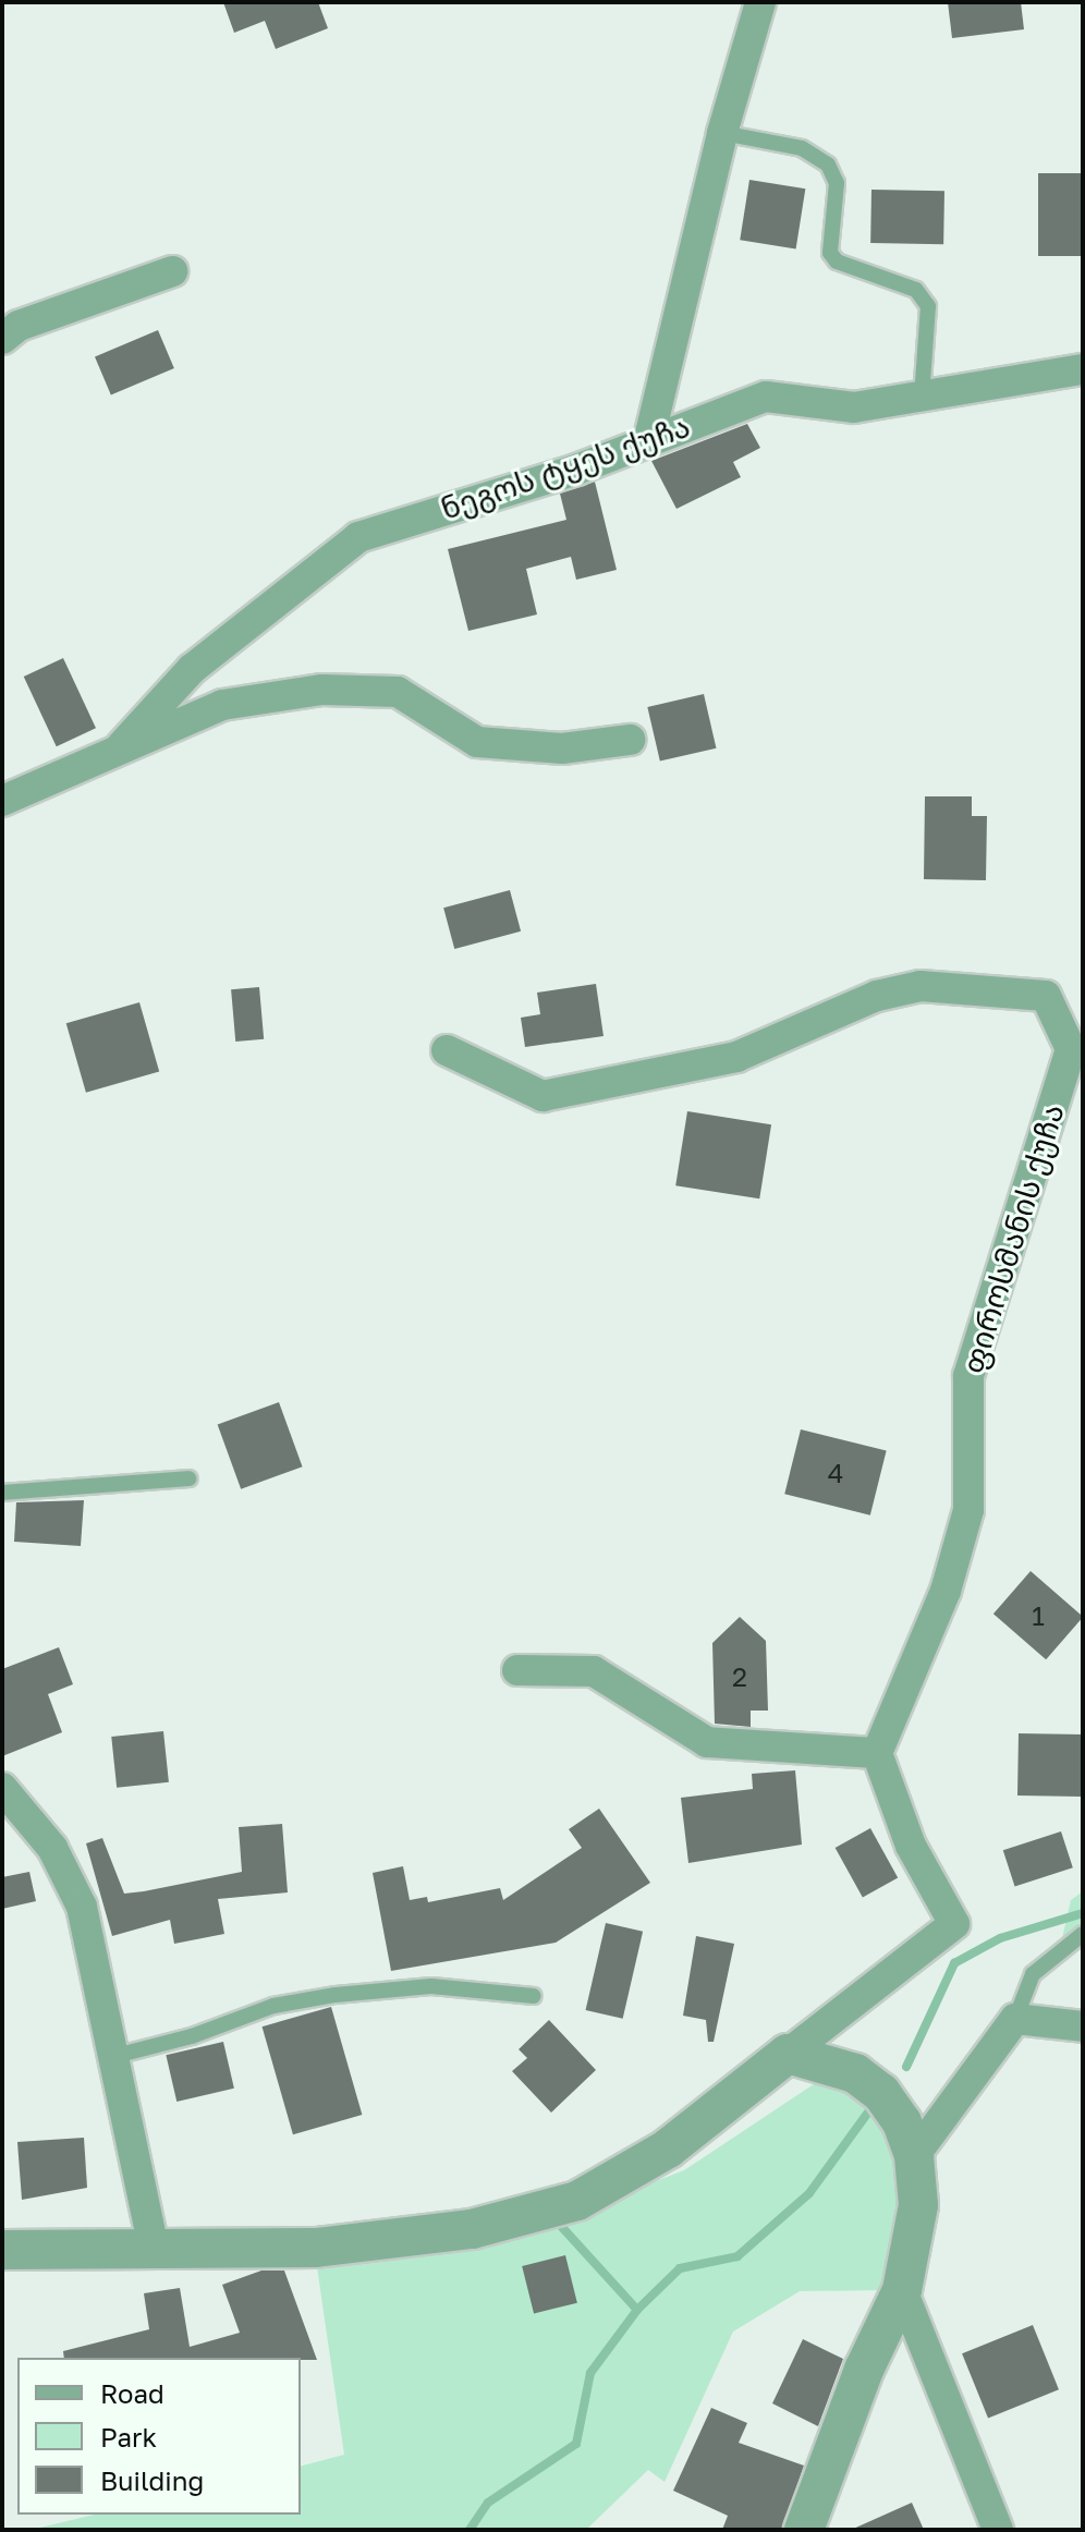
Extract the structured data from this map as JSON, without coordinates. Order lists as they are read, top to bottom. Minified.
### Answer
{"streets":{"street":["ნეგოს ტყეს ქუჩა","ფიროსმანის ქუჩა"]},"house_numbers":["4","1","2"],"legend":["Road","Park","Building"]}
